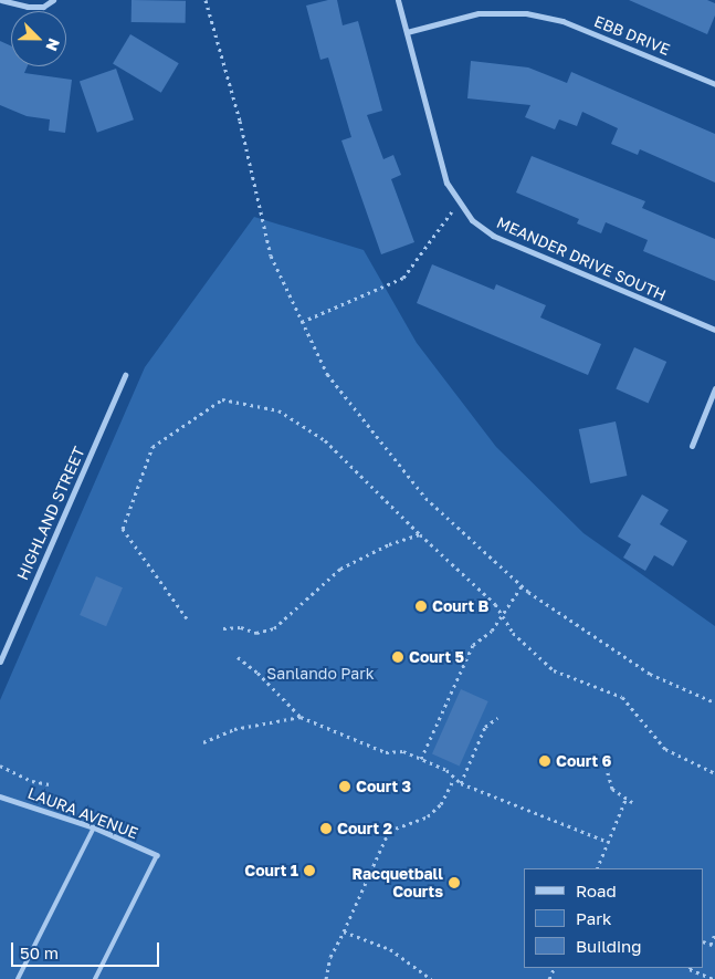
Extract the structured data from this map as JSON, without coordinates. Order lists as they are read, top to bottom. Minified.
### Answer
{"streets":{"street":["EBB DRIVE","MEANDER DRIVE SOUTH","HIGHLAND STREET","LAURA AVENUE"]},"crossings":[["EBB DRIVE","MEANDER DRIVE SOUTH"]],"parks":["Sanlando Park"],"places":["Court B","Court 5","Court 6","Court 3","Court 2","Court 1","Racquetball Courts"],"legend":["Road","Park","Building"],"scale_bar":"50 m","north":"bottom right"}
